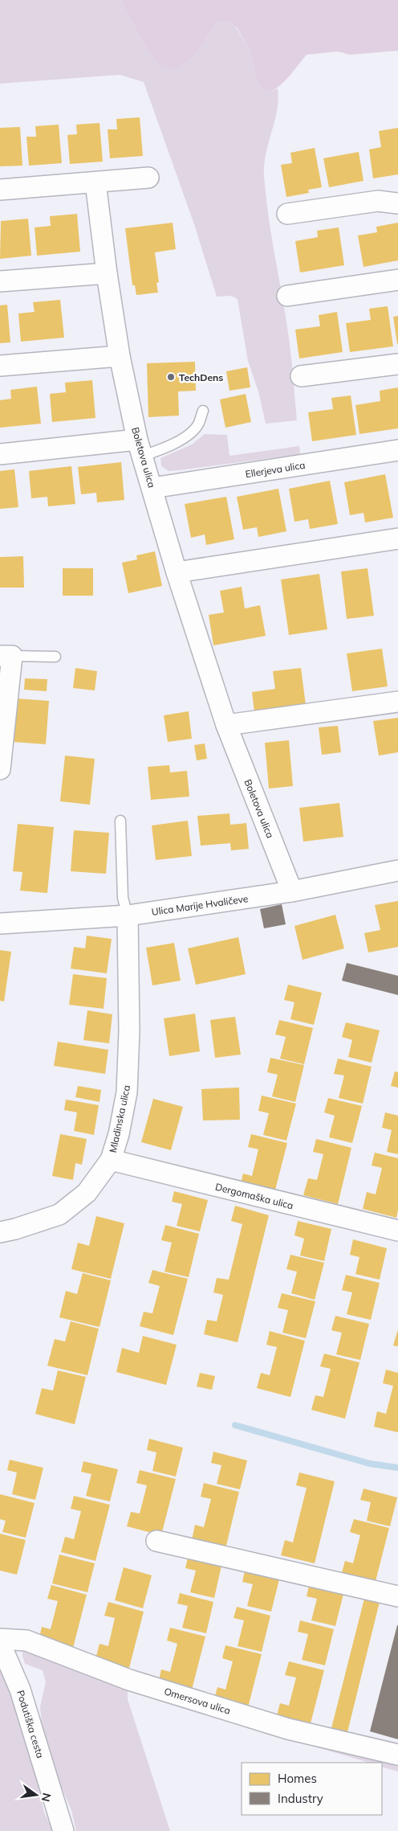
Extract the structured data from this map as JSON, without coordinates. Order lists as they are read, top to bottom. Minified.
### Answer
{"streets":{"street":["Boletova ulica","Ellerjeva ulica","Ulica Marije Hvaličeve","Mladinska ulica","Dergomaška ulica","Omersova ulica","Podutiška cesta"]},"crossings":[["Boletova ulica","Ellerjeva ulica"],["Boletova ulica","Ulica Marije Hvaličeve"],["Ulica Marije Hvaličeve","Mladinska ulica"],["Mladinska ulica","Dergomaška ulica"]],"places":["TechDens"],"legend":["Homes","Industry"],"north":"right"}
